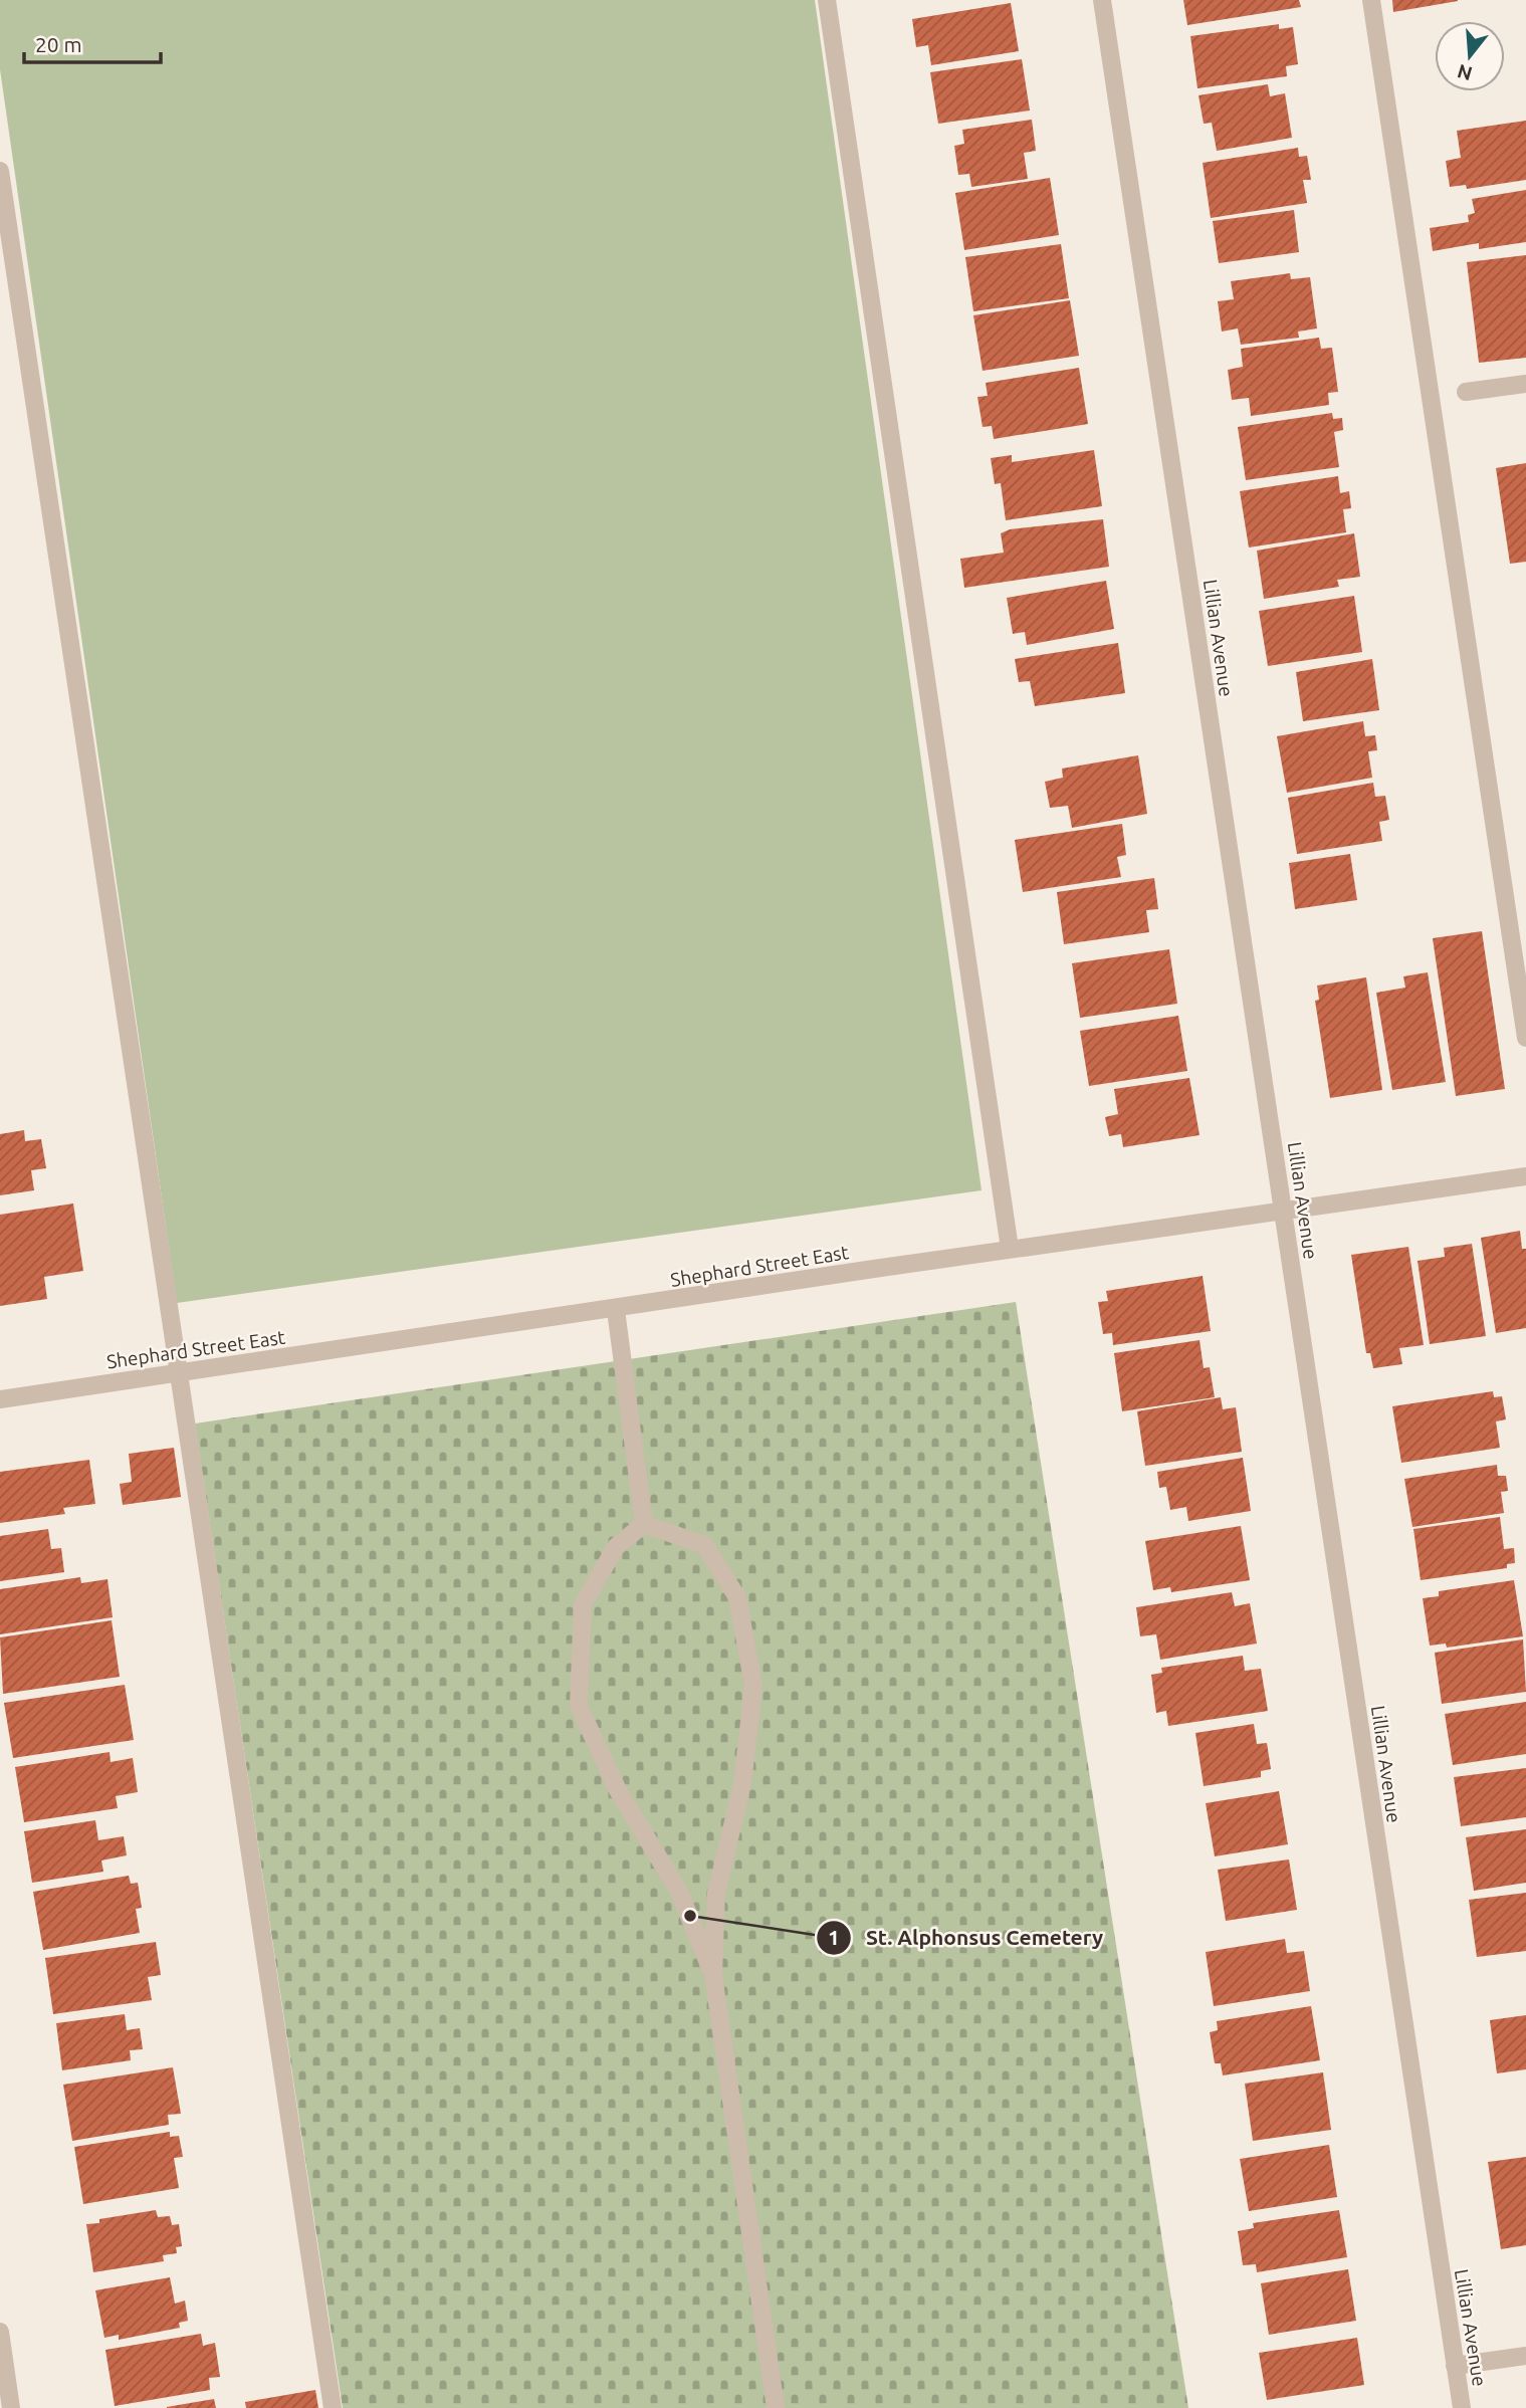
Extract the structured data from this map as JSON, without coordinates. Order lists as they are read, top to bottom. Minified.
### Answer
{"streets":{"street":["Lillian Avenue","Shephard Street East"]},"crossings":[["Lillian Avenue","Shephard Street East"]],"places":["St. Alphonsus Cemetery"],"scale_bar":"20 m","north":"bottom"}
